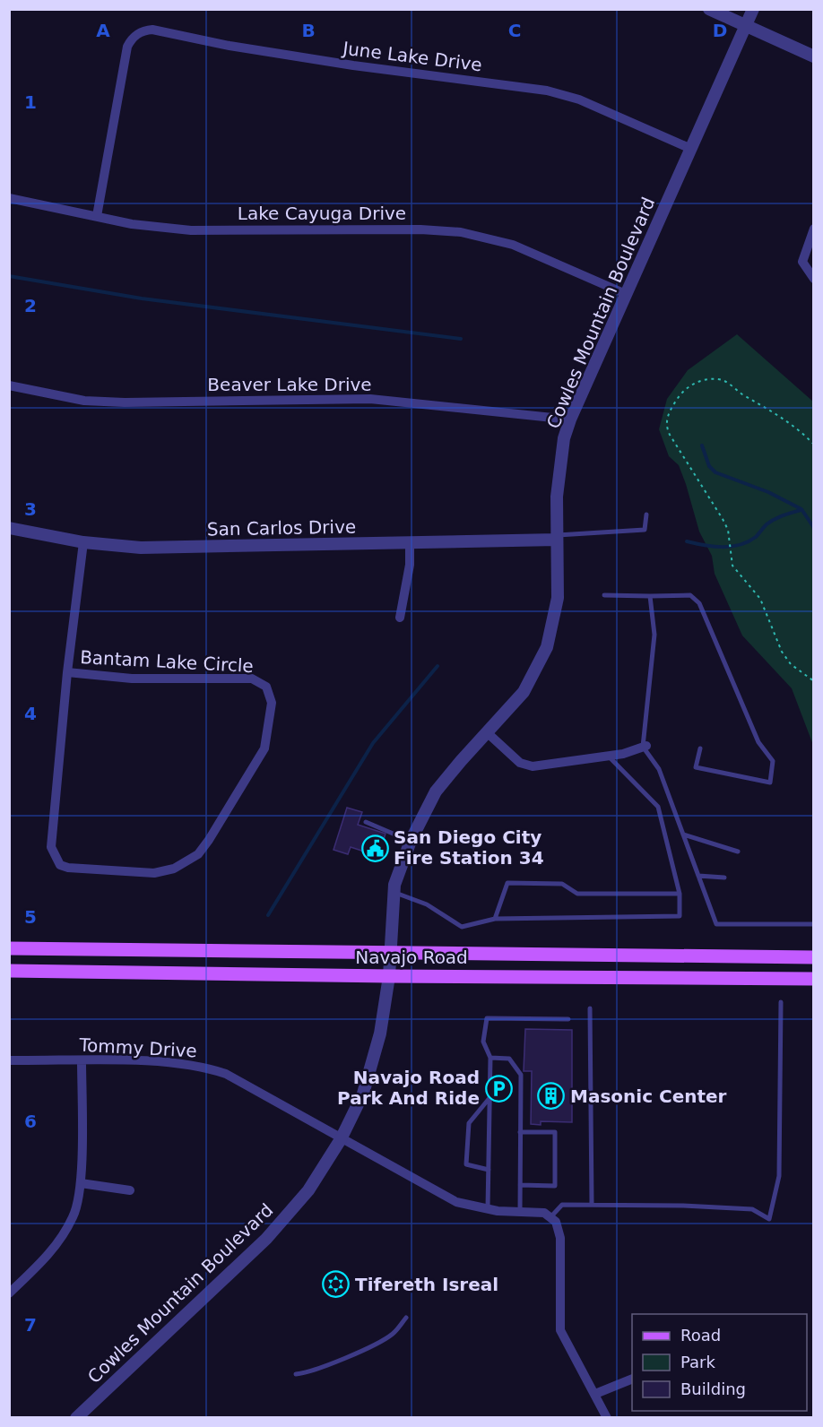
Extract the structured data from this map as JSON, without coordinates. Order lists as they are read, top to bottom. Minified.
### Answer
{"streets":{"main road":["Navajo Road"],"street":["June Lake Drive","Lake Cayuga Drive","Cowles Mountain Boulevard","Beaver Lake Drive","San Carlos Drive","Bantam Lake Circle","Tommy Drive"]},"crossings":[["June Lake Drive","Lake Cayuga Drive"],["June Lake Drive","Cowles Mountain Boulevard"],["Lake Cayuga Drive","Cowles Mountain Boulevard"],["Cowles Mountain Boulevard","Beaver Lake Drive"],["Cowles Mountain Boulevard","San Carlos Drive"],["Cowles Mountain Boulevard","Navajo Road"],["Cowles Mountain Boulevard","Tommy Drive"]],"places":{"public building":["San Diego City Fire Station 34"],"parking":["Navajo Road Park And Ride"],"building":["Masonic Center"],"synagogue":["Tifereth Isreal"]},"legend":["Road","Park","Building"],"grid":{"columns":["A","B","C","D"],"rows":["1","2","3","4","5","6","7"]}}
